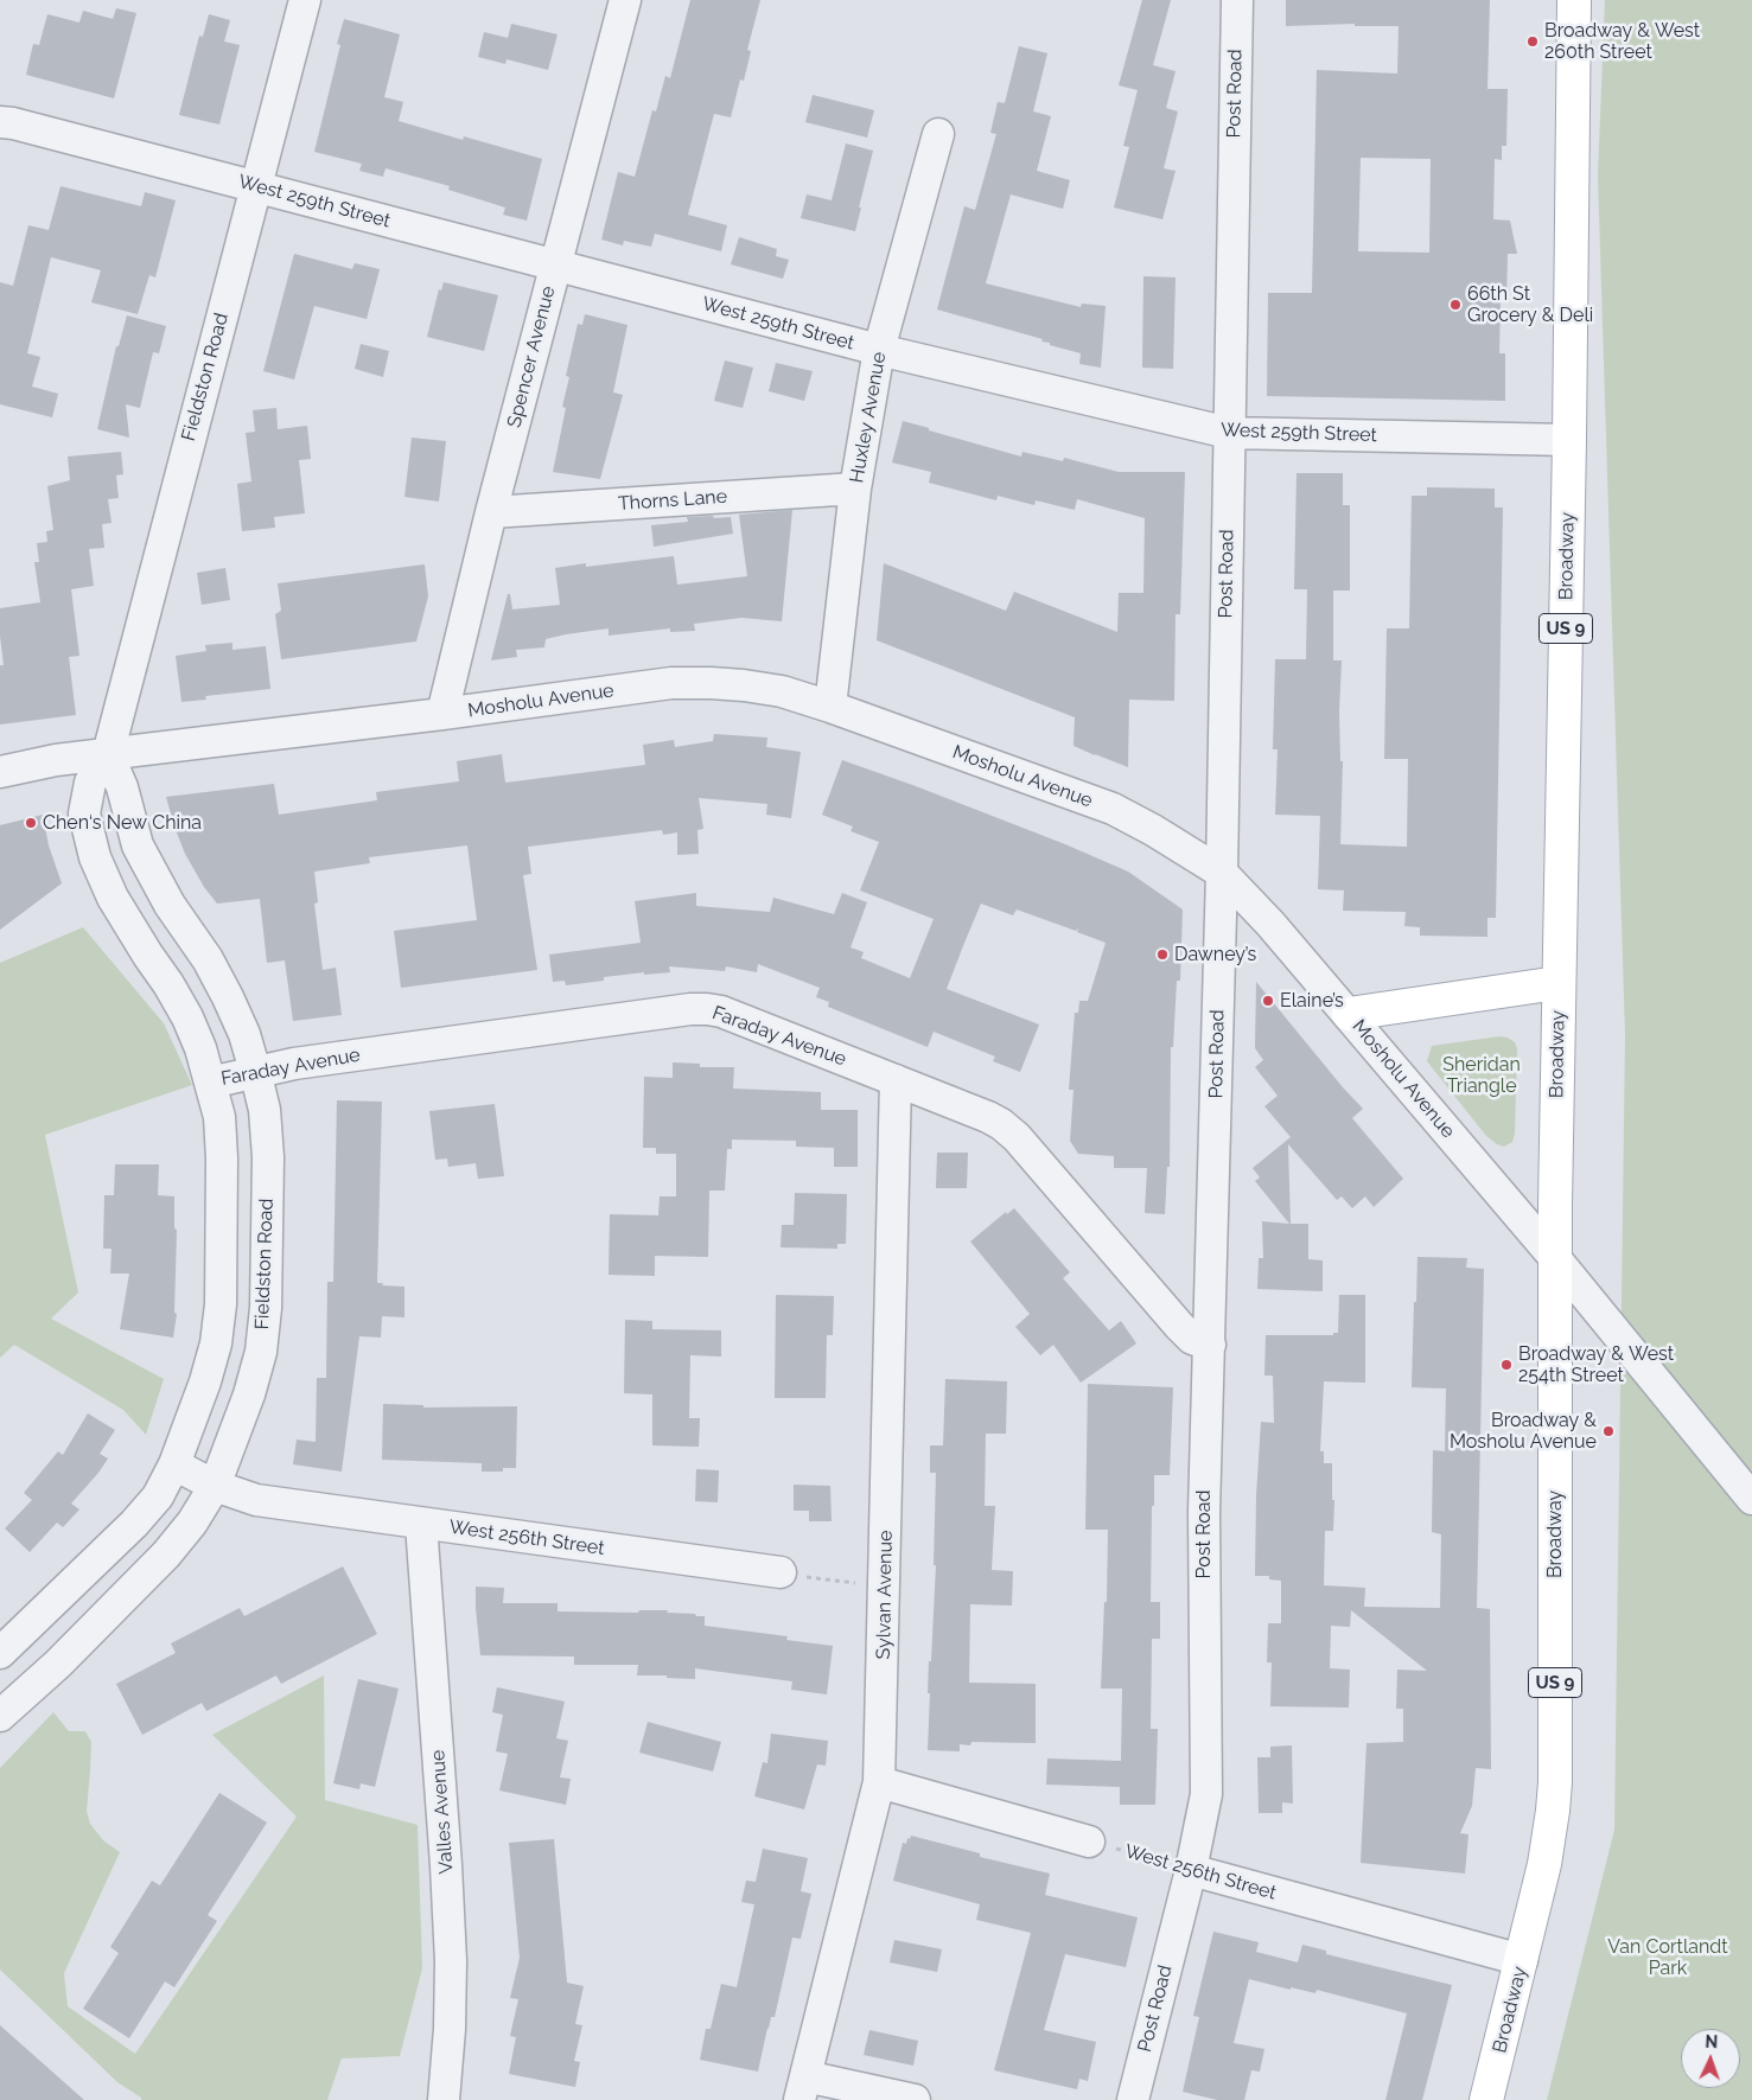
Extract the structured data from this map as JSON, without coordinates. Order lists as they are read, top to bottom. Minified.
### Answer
{"streets":{"main road":["Broadway","US 9"],"street":["Post Road","West 259th Street","Spencer Avenue","Fieldston Road","Huxley Avenue","Thorns Lane","Mosholu Avenue","Faraday Avenue","West 256th Street","Sylvan Avenue","Valles Avenue"]},"crossings":[["Post Road","West 259th Street"],["Post Road","Mosholu Avenue"],["Post Road","Faraday Avenue"],["Post Road","West 256th Street"],["West 259th Street","Spencer Avenue"],["West 259th Street","Fieldston Road"],["West 259th Street","Huxley Avenue"],["West 259th Street","Broadway"],["Spencer Avenue","Thorns Lane"],["Spencer Avenue","Mosholu Avenue"],["Fieldston Road","Mosholu Avenue"],["Fieldston Road","Faraday Avenue"],["Fieldston Road","West 256th Street"],["Huxley Avenue","Thorns Lane"],["Huxley Avenue","Mosholu Avenue"],["Broadway","Mosholu Avenue"],["Broadway","West 256th Street"],["Faraday Avenue","Sylvan Avenue"],["West 256th Street","Valles Avenue"]],"parks":["Sheridan Triangle","Van Cortlandt Park"],"places":["Broadway & West 260th Street","66th St Grocery & Deli","Chen‘s New China","Dawney’s","Elaine’s","Broadway & West 254th Street","Broadway & Mosholu Avenue"],"north":"top"}
